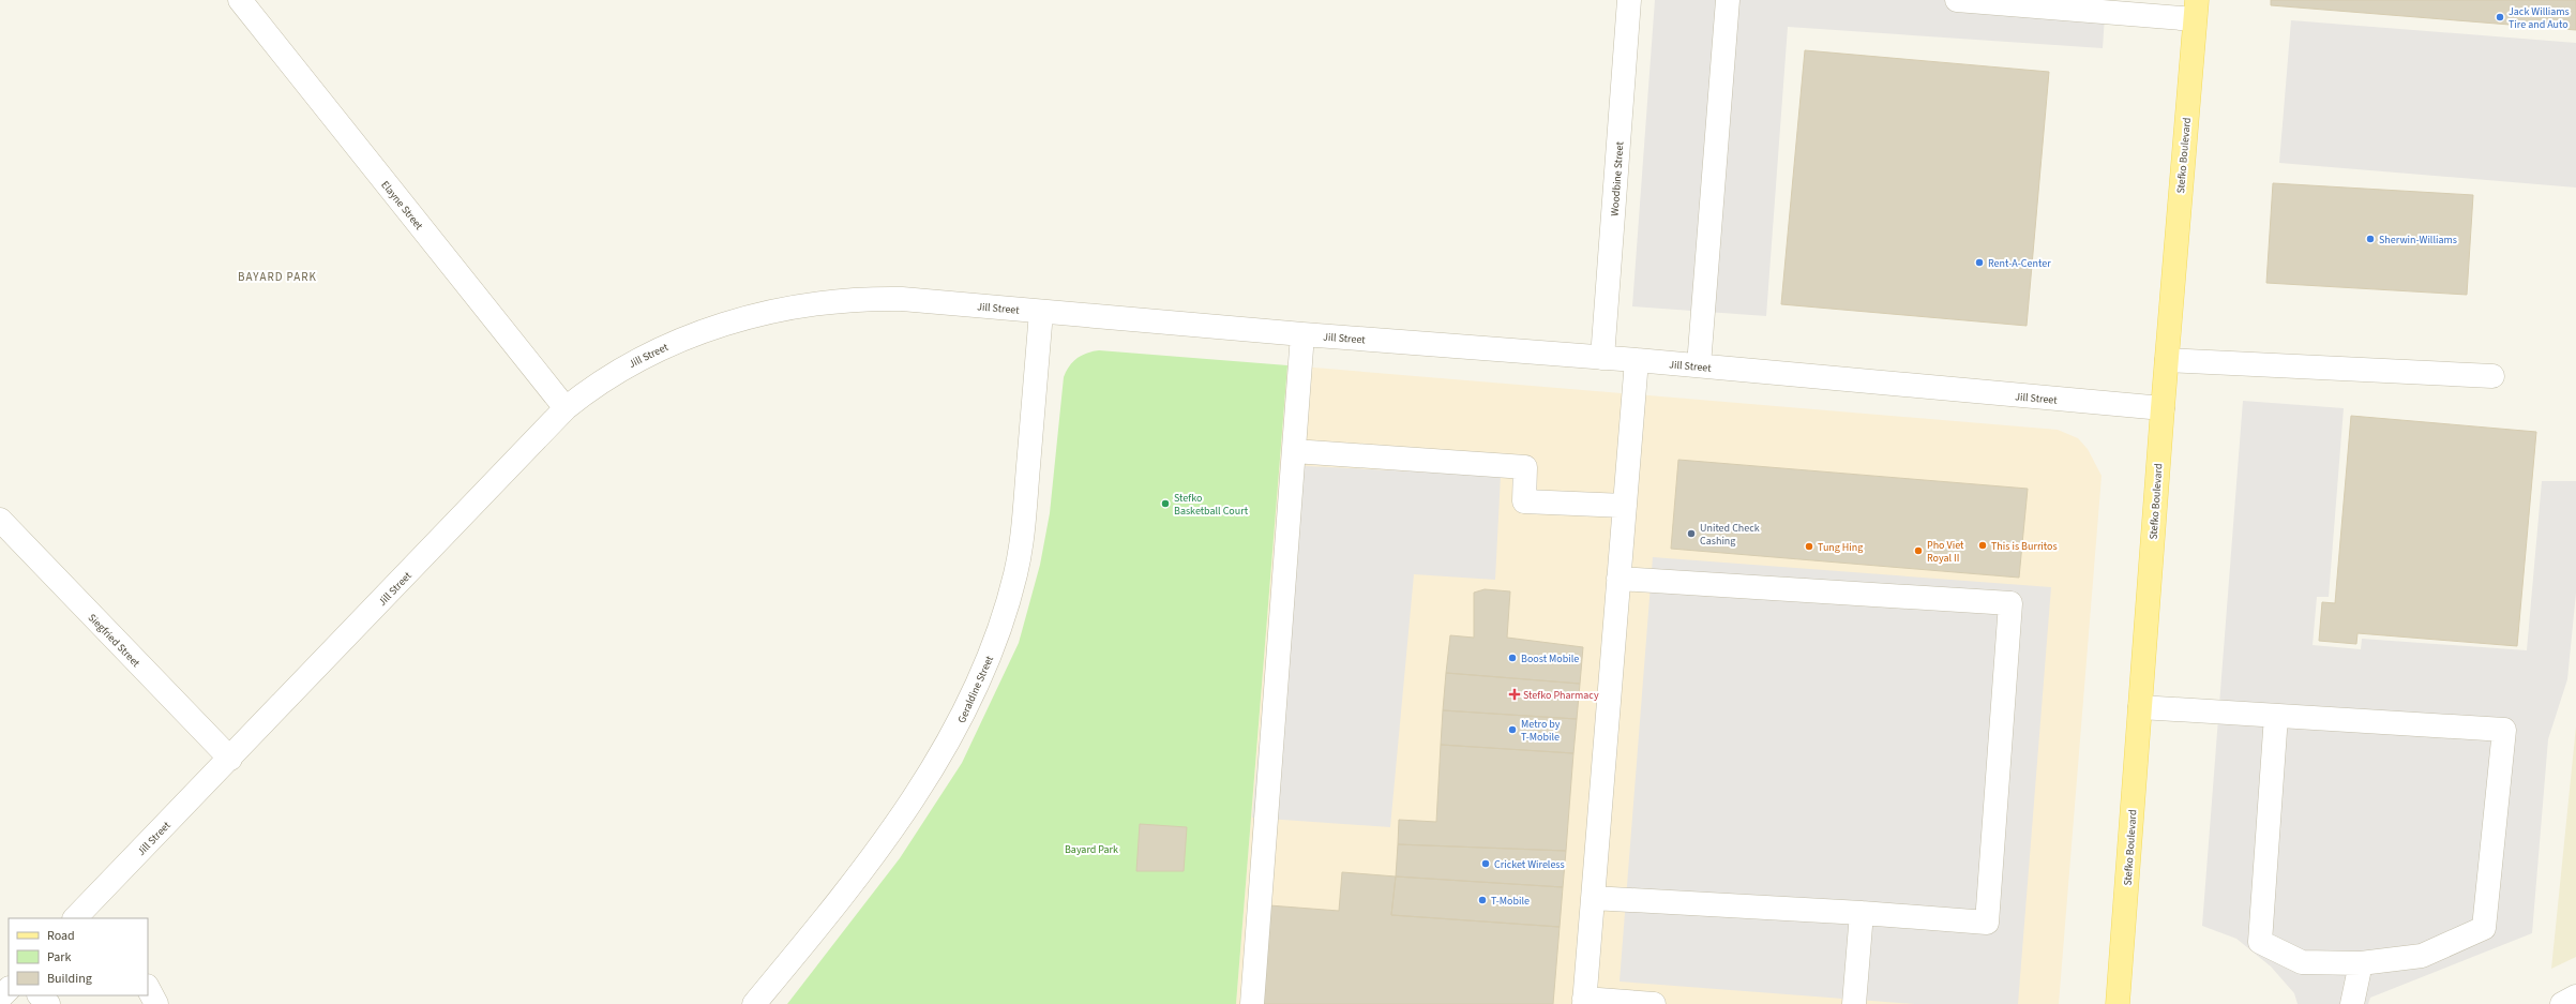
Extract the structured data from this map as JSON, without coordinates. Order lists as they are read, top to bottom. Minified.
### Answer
{"streets":{"main road":["Stefko Boulevard"],"street":["Woodbine Street","Elayne Street","Jill Street","Siegfried Street","Geraldine Street"]},"crossings":[["Stefko Boulevard","Jill Street"],["Woodbine Street","Jill Street"],["Elayne Street","Jill Street"],["Jill Street","Siegfried Street"],["Jill Street","Geraldine Street"]],"districts":["BAYARD PARK"],"parks":["Bayard Park"],"places":{"other":["Jack Williams Tire and Auto","Sherwin-Williams","Rent-A-Center","Stefko Basketball Court","United Check Cashing","This is Burritos","Tung Hing","Pho Viet Royal II","Boost Mobile","Metro by T-Mobile","Cricket Wireless","T-Mobile"],"health":["Stefko Pharmacy"]},"legend":["Road","Park","Building"]}
